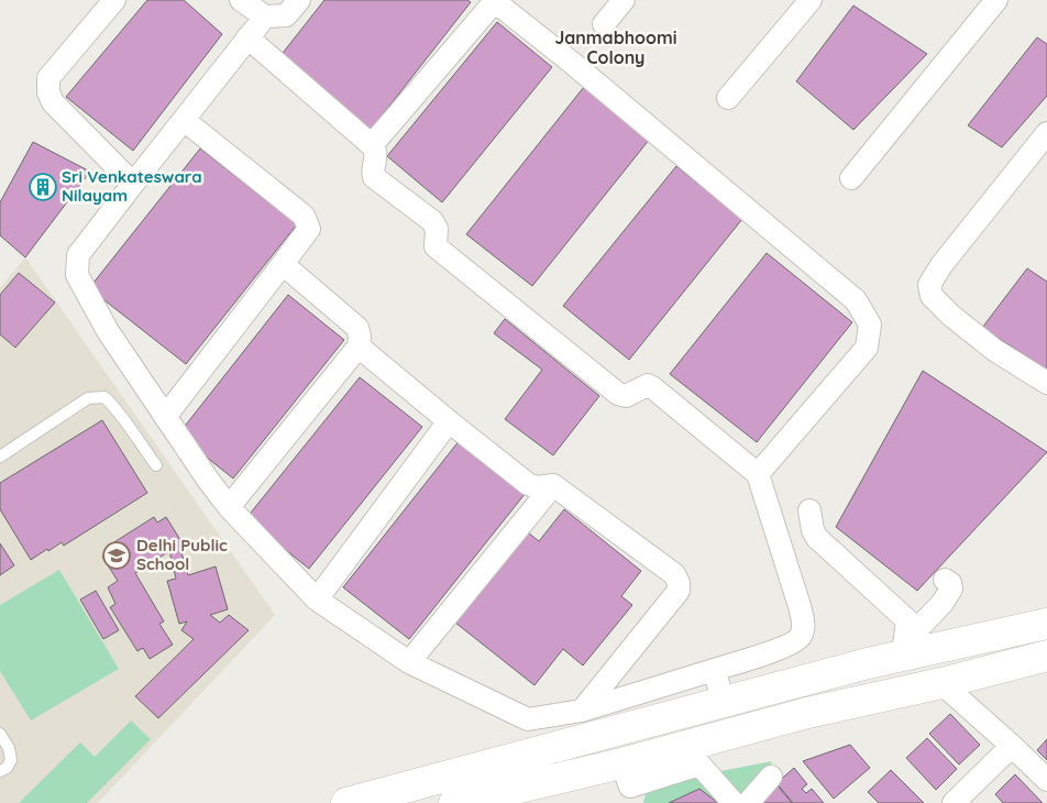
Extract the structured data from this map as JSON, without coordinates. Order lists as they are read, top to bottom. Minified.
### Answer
{"districts":["Janmabhoomi Colony"],"places":{"building":["Sri Venkateswara Nilayam"],"school or university":["Delhi Public School"]}}
